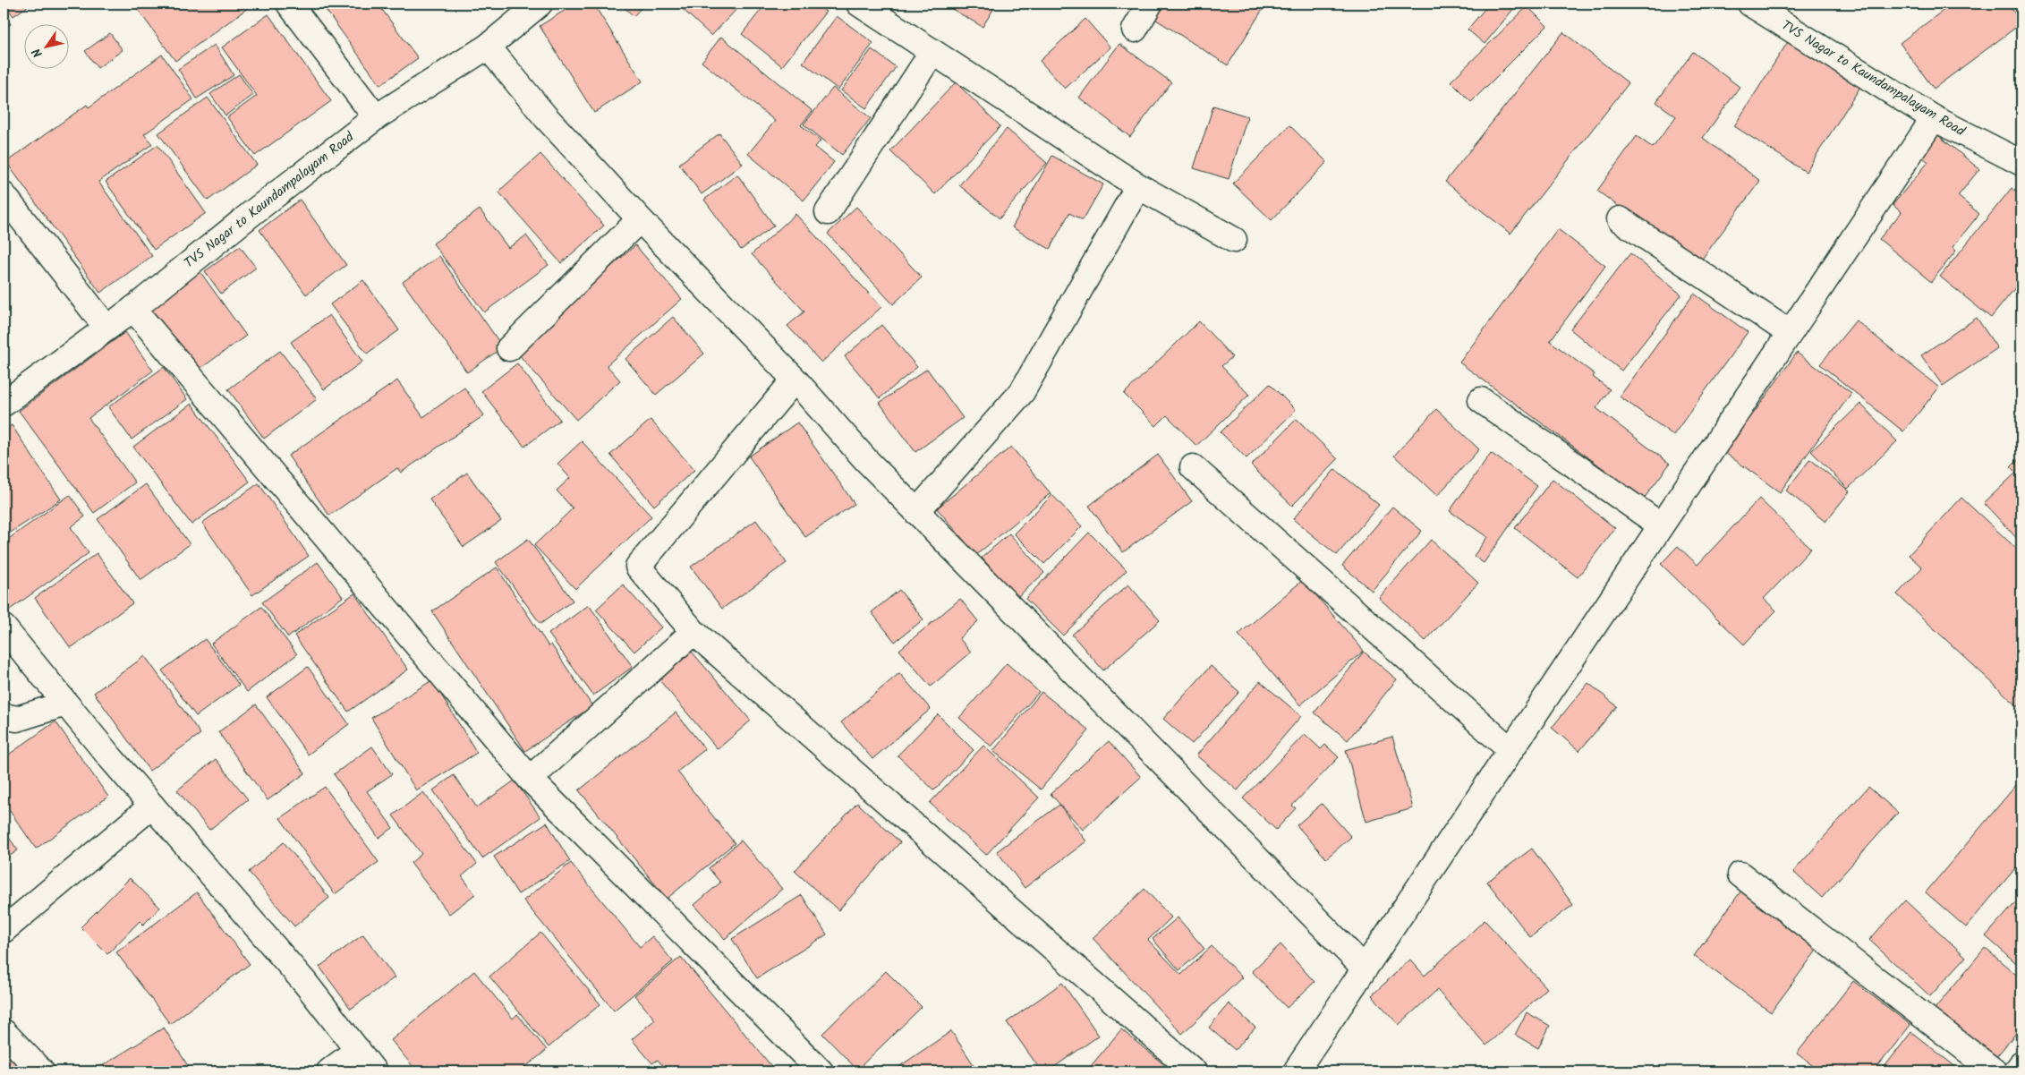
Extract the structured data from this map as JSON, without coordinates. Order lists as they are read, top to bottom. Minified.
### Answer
{"streets":{"street":["TVS Nagar to Kaundampalayam Road"]},"north":"bottom left"}
